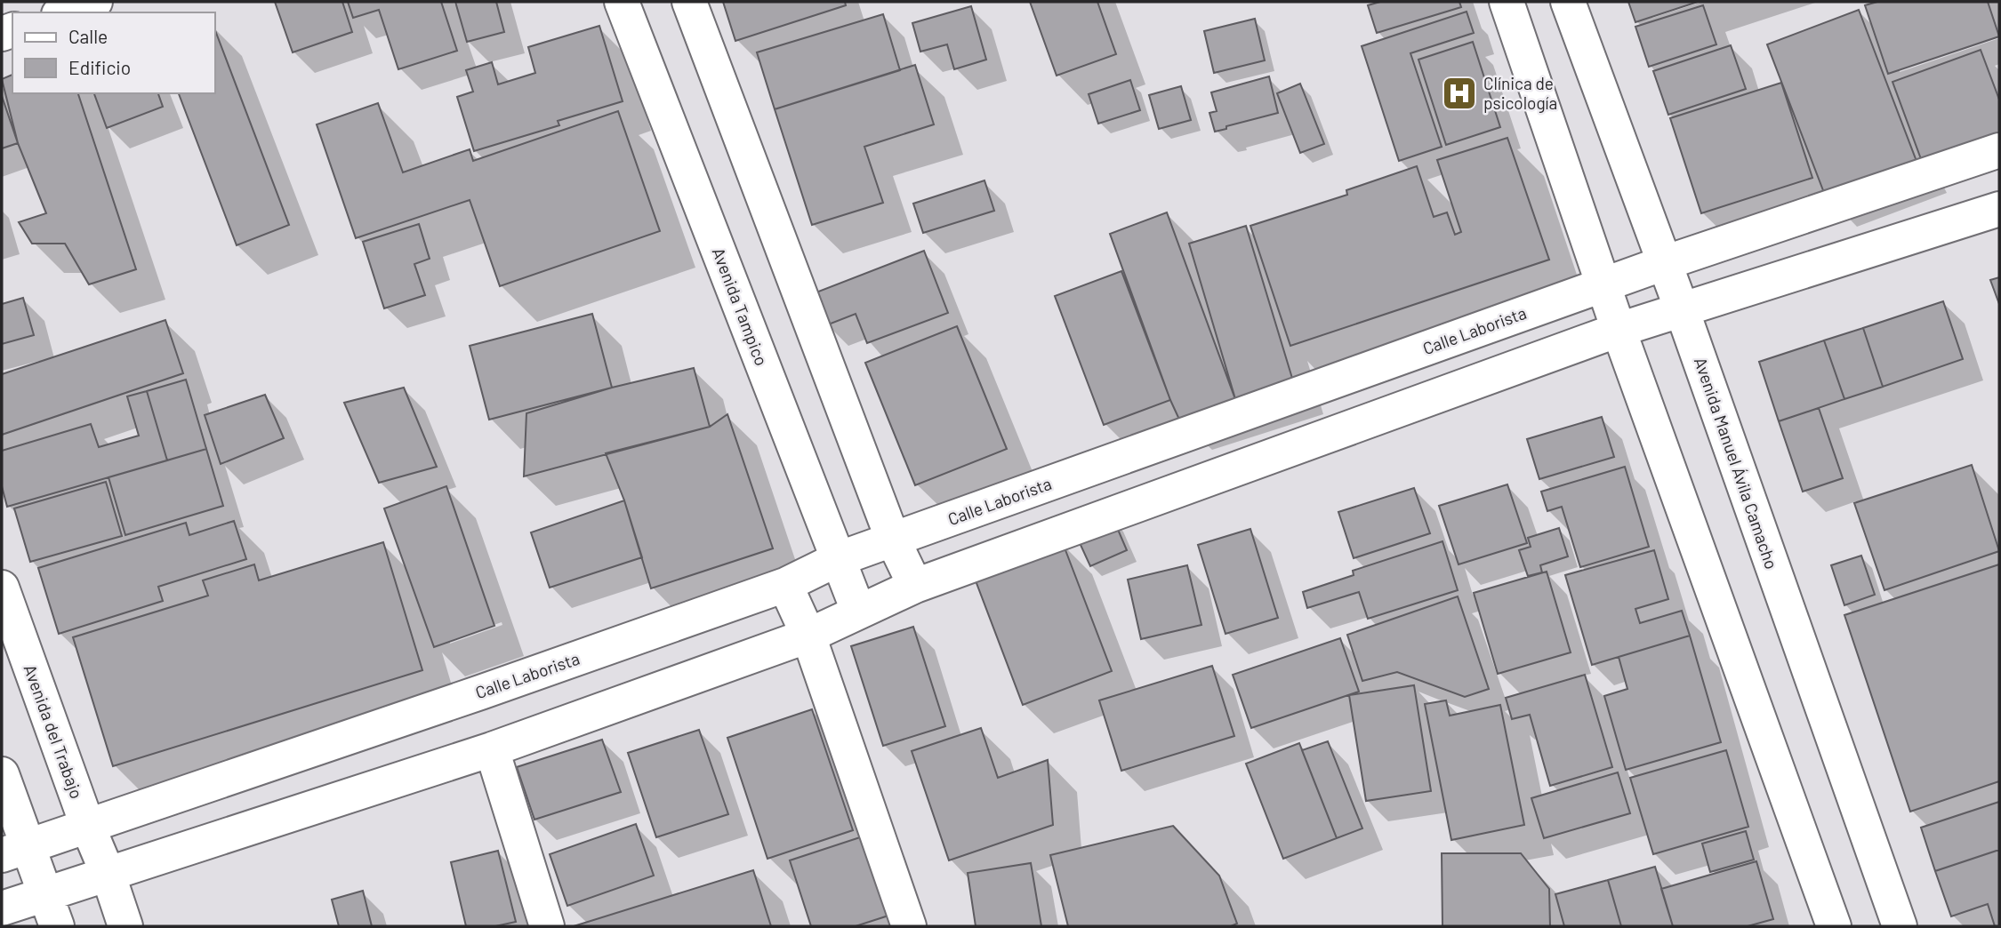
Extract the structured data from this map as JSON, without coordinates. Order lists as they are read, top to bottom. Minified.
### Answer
{"streets":{"street":["Avenida Tampico","Calle Laborista","Avenida Manuel Ávila Camacho","Avenida del Trabajo"]},"crossings":[["Avenida Tampico","Calle Laborista"],["Calle Laborista","Avenida Manuel Ávila Camacho"],["Calle Laborista","Avenida del Trabajo"]],"places":{"hospital":["Clínica de psicología"]},"legend":["Calle","Edificio"]}
